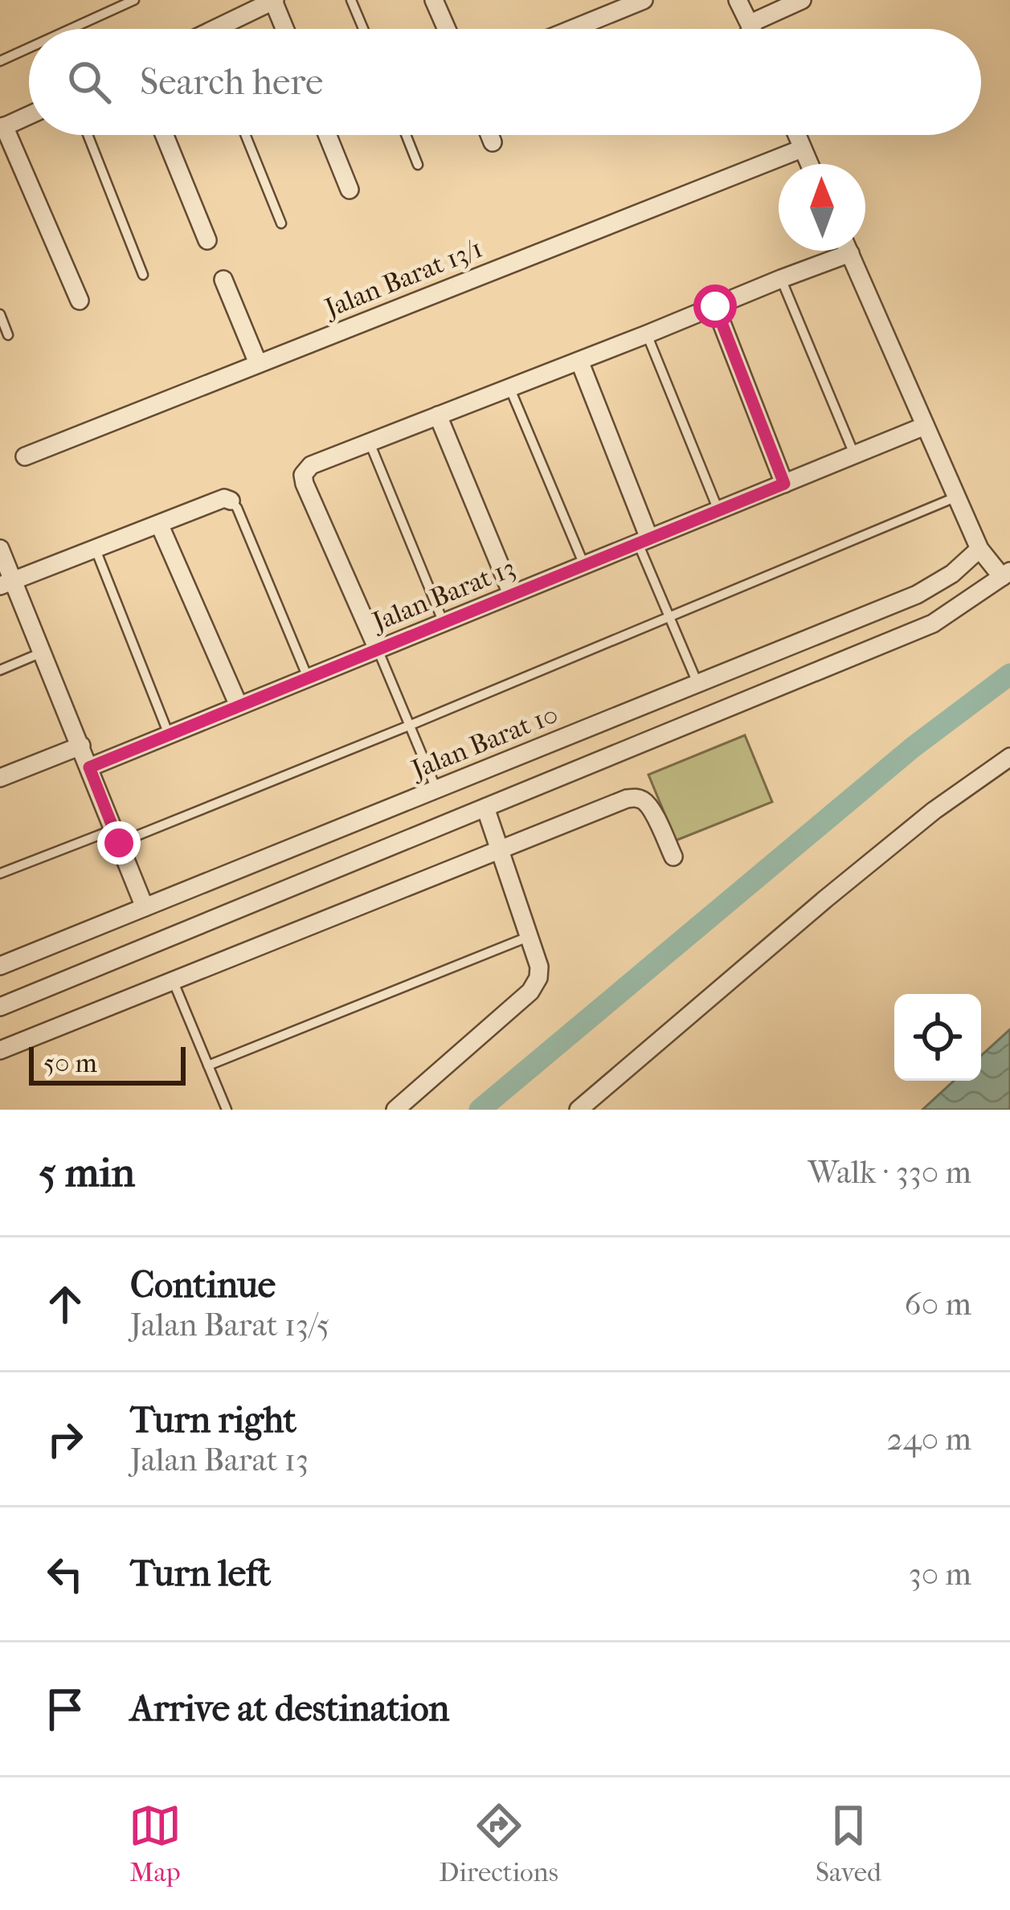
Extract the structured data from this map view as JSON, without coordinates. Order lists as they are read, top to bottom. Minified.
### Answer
{"streets":{"street":["Jalan Barat 13/1","Jalan Barat 13","Jalan Barat 10"]},"scale_bar":"50 m","north":"top","page":{"search":"Search here","scale":"50 m","heading":["5 min","Walk · 330 m"],"list":[["Continue","Jalan Barat 13/5","60 m"],["Turn right","Jalan Barat 13","240 m"],["Turn left","30 m"],"Arrive at destination"],"nav":["Map","Directions","Saved"]}}
